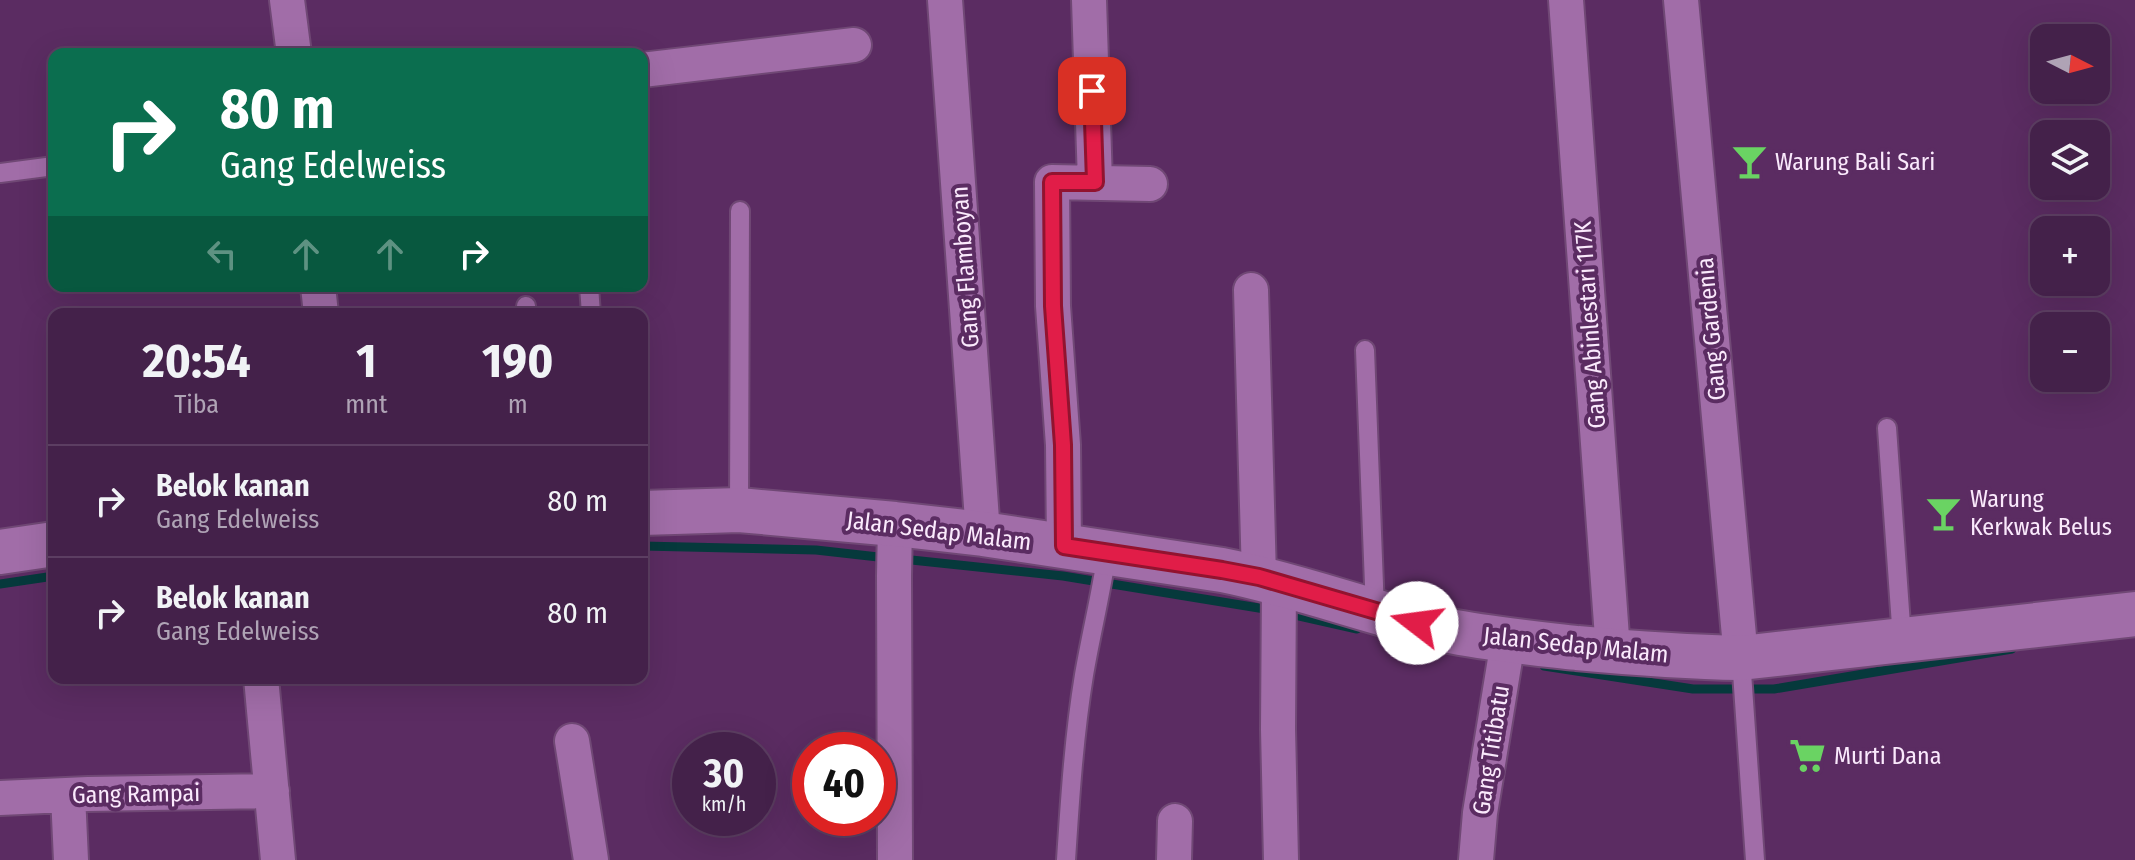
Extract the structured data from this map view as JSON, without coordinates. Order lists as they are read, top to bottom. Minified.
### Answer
{"streets":{"street":["Gang Flamboyan","Gang Abinlestari 117K","Gang Gardenia","Jalan Sedap Malam","Gang Titibatu","Gang Rampai"]},"crossings":[["Gang Flamboyan","Jalan Sedap Malam"],["Gang Abinlestari 117K","Jalan Sedap Malam"],["Gang Gardenia","Jalan Sedap Malam"],["Jalan Sedap Malam","Gang Titibatu"]],"places":{"bar":["Warung Bali Sari","Warung Kerkwak Belus"],"supermarket":["Murti Dana"]},"north":"right","page":{"map_buttons":["+","−"],"turn":["80 m","Gang Edelweiss"],"eta":["20:54","Tiba","1","mnt","190","m"],"list":[{"name":"Belok kanan","note":"Gang Edelweiss","value":"80 m"},{"name":"Belok kanan","note":"Gang Edelweiss","value":"80 m"}],"speed":"30 km/h","limit":"40"}}
